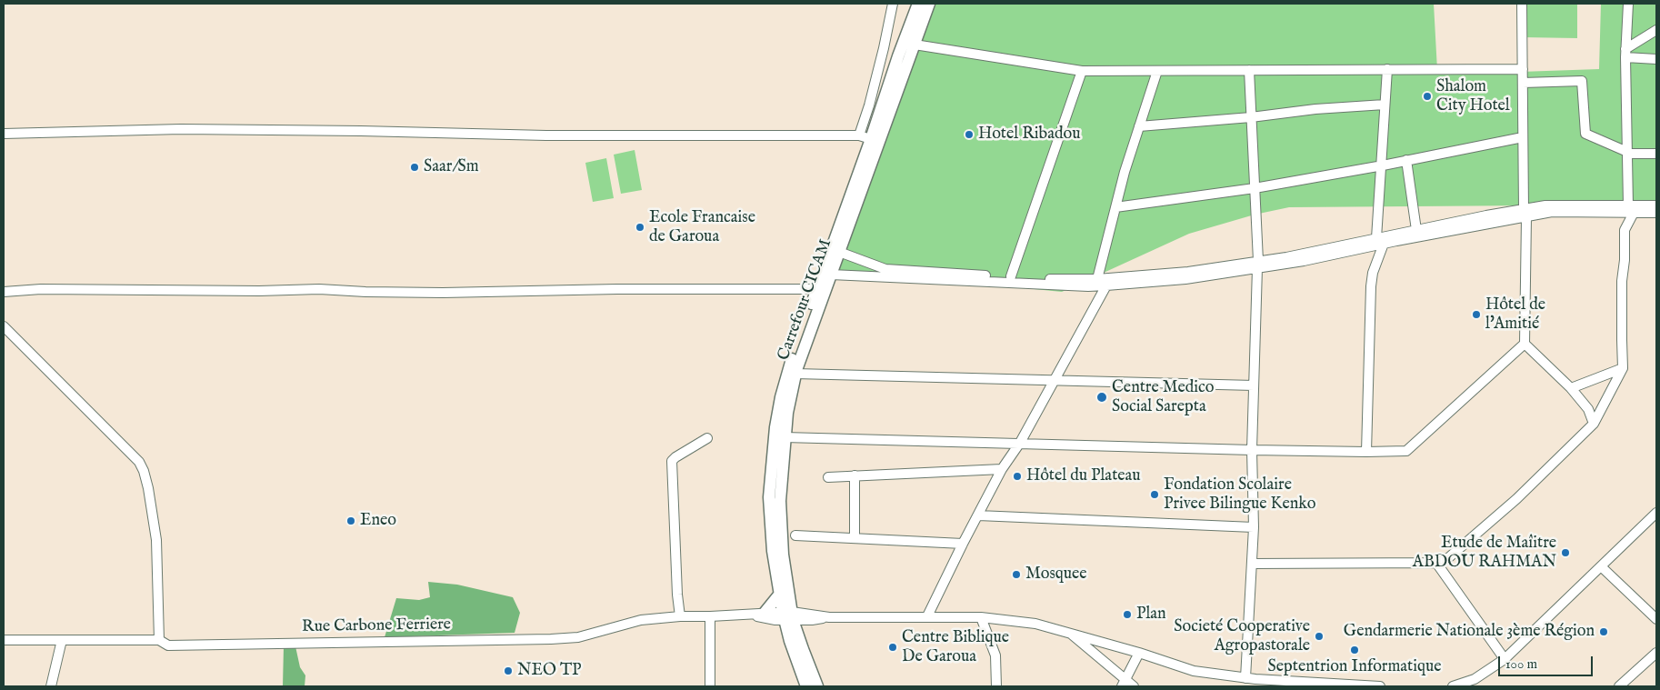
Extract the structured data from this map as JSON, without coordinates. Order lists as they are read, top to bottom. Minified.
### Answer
{"streets":{"main road":["Carrefour CICAM"],"street":["Rue Carbone Ferriere"]},"crossings":[["Carrefour CICAM","Rue Carbone Ferriere"]],"places":["Shalom City Hotel","Hotel Ribadou","Saar/Sm","Ecole Francaise de Garoua","Hôtel de l'Amitié","Centre Medico Social Sarepta","Hôtel du Plateau","Fondation Scolaire Privee Bilingue Kenko","Eneo","Etude de Maîitre ABDOU RAHMAN","Mosquee","Plan","Gendarmerie Nationale 3ème Région","Societé Cooperative Agropastorale","Centre Biblique De Garoua","Septentrion Informatique","NEO TP"],"scale_bar":"100 m"}
